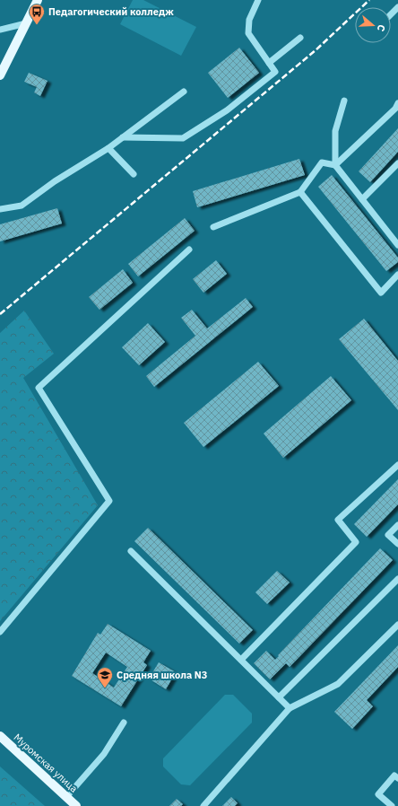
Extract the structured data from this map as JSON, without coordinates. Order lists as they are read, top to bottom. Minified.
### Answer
{"streets":{"main road":["Муромская улица"]},"places":{"bus stop":["Педагогический колледж"],"school or university":["Средняя школа N3"]},"north":"right"}
